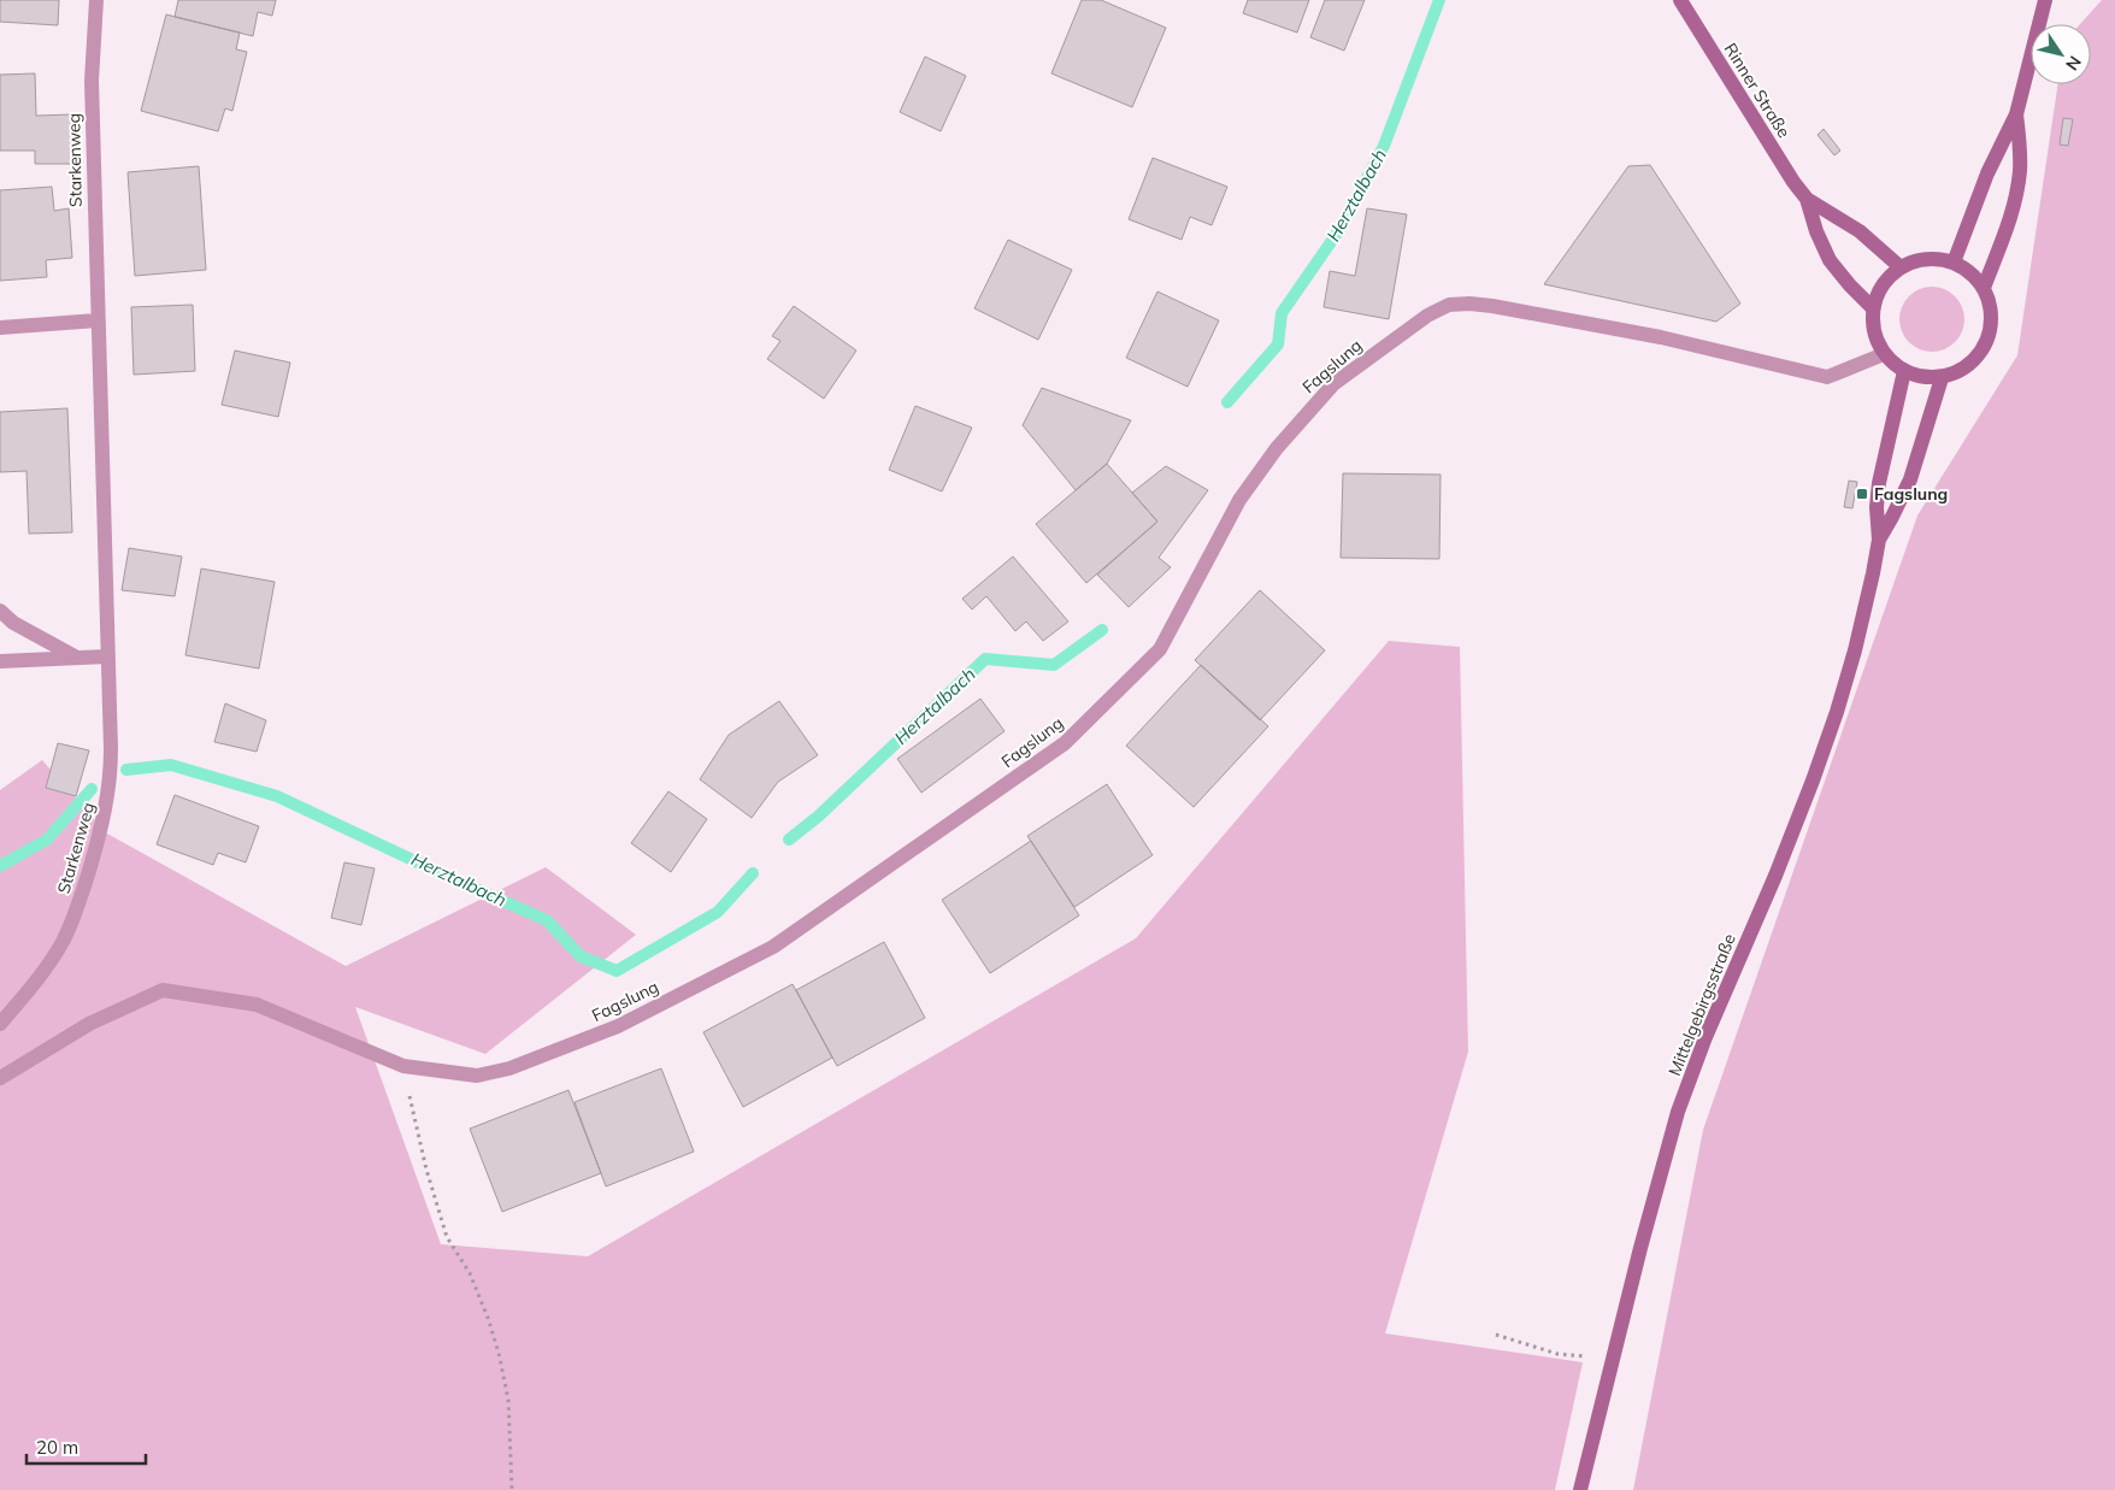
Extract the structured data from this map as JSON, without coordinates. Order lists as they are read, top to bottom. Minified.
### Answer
{"streets":{"main road":["Rinner Straße","Mittelgebirgsstraße"],"street":["Starkenweg","Fagslung"]},"crossings":[["Rinner Straße","Fagslung"],["Rinner Straße","Mittelgebirgsstraße"],["Fagslung","Mittelgebirgsstraße"]],"water":["Herztalbach"],"places":{"transit":["Fagslung"]},"scale_bar":"20 m","north":"bottom right"}
